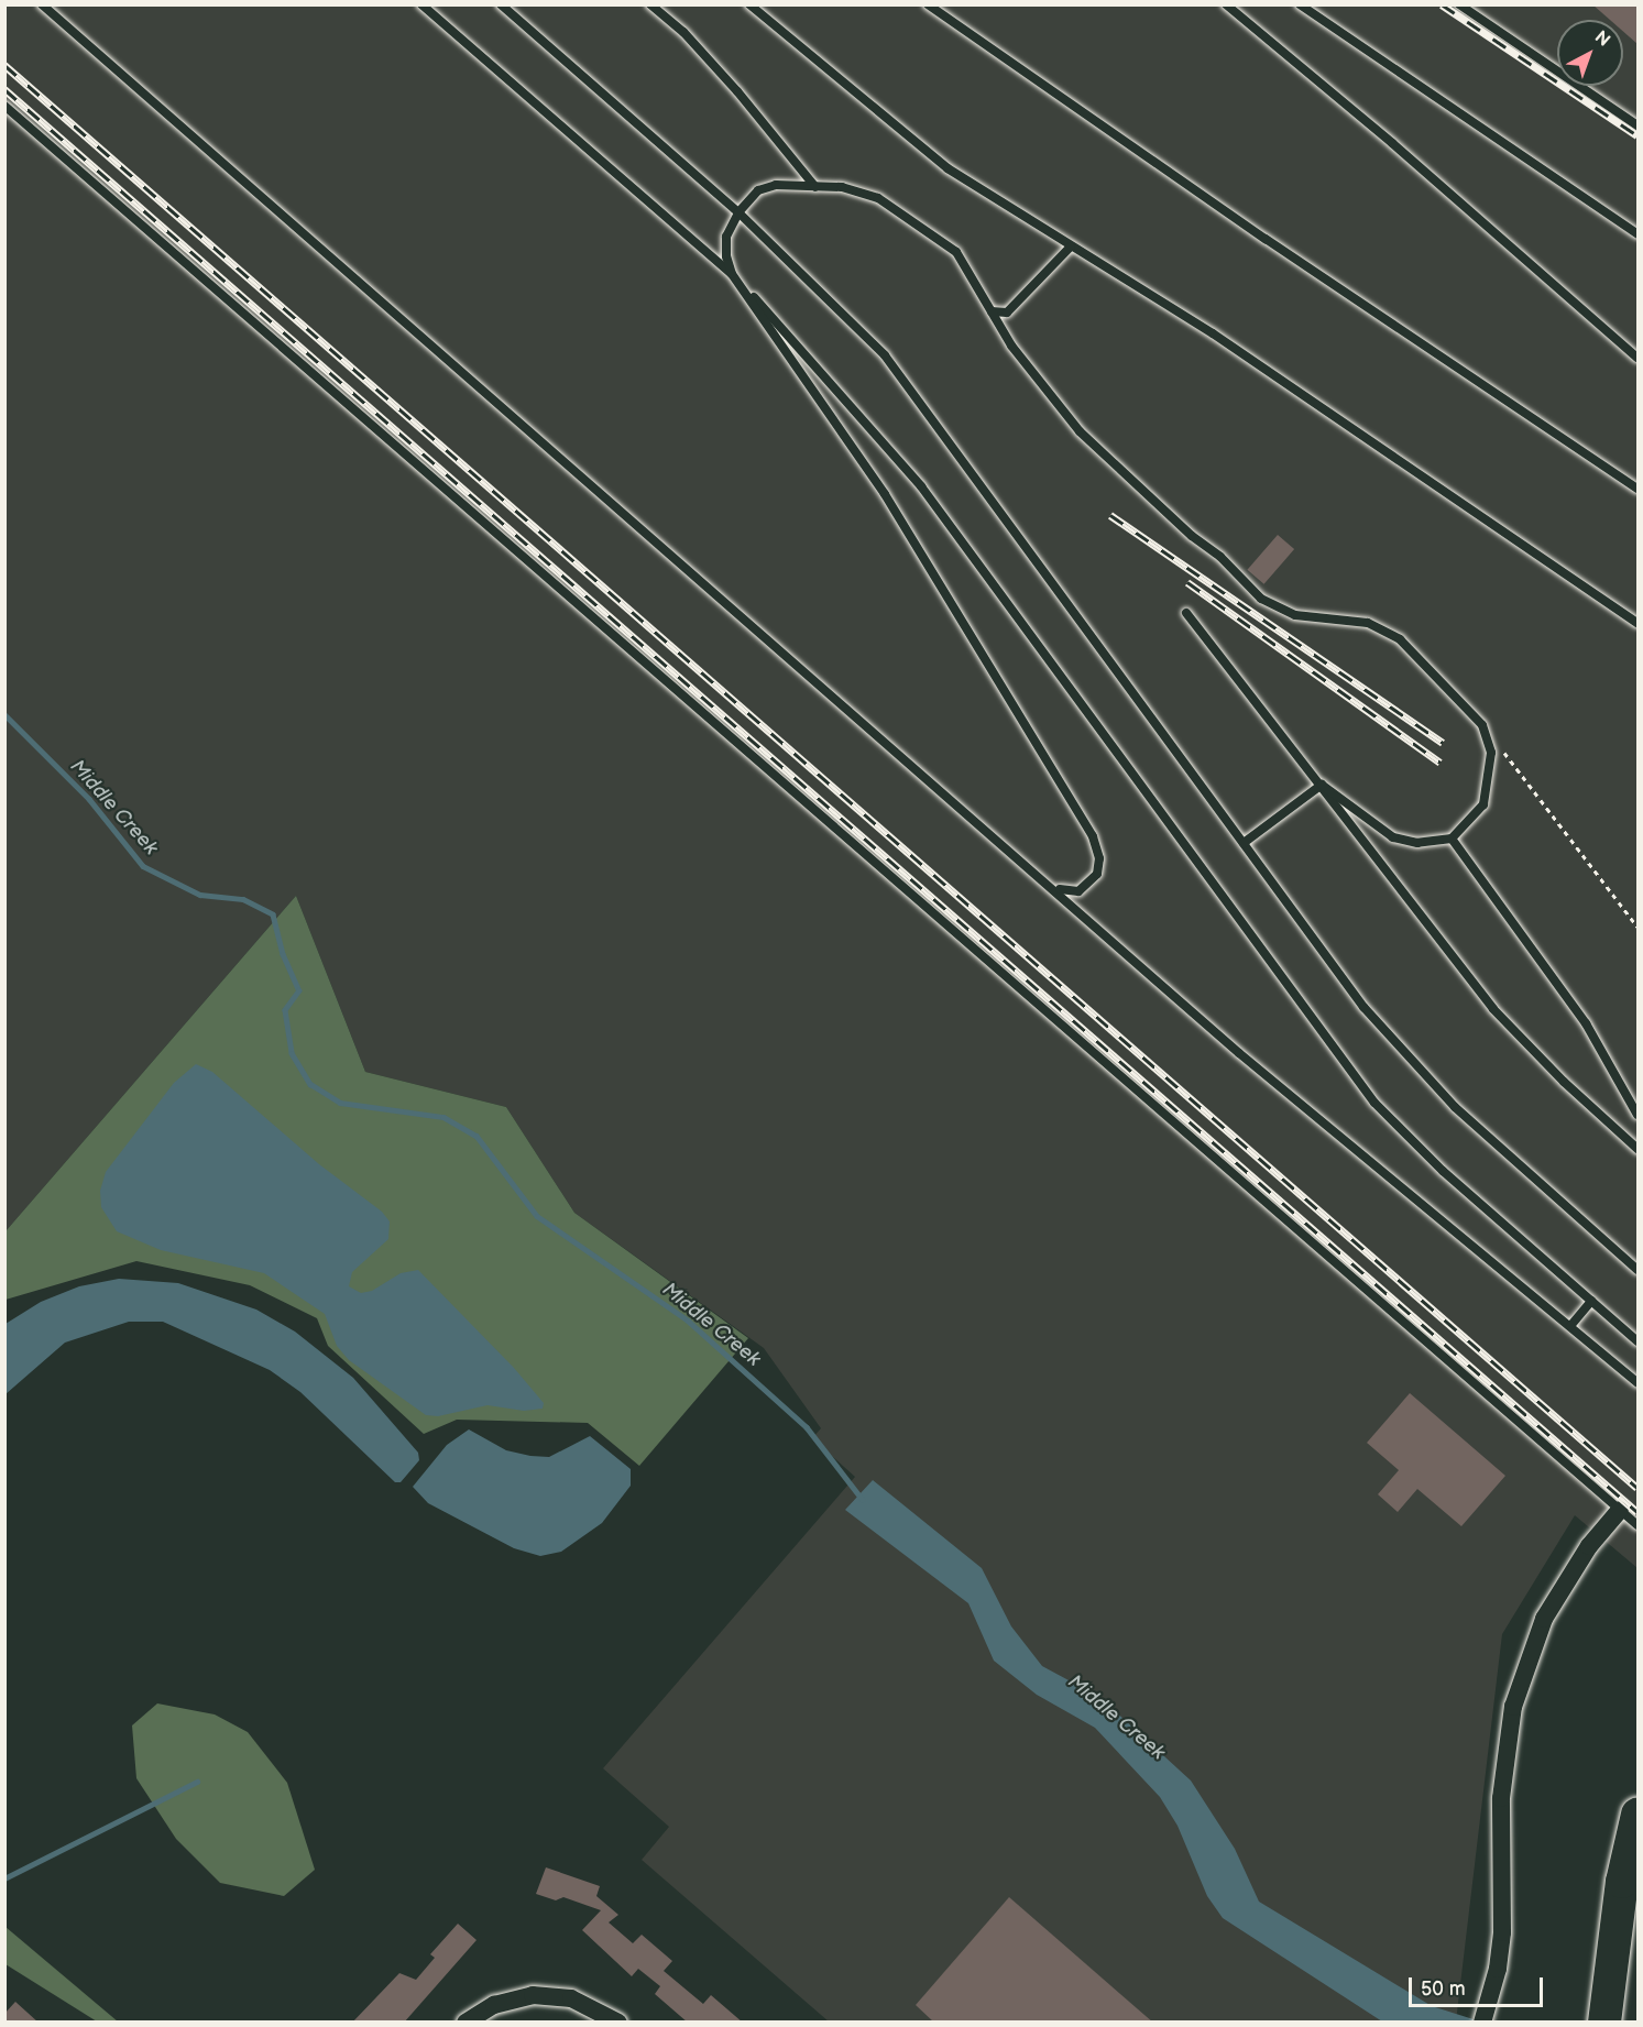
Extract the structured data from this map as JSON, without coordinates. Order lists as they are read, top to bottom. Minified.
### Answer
{"water":["Middle Creek"],"scale_bar":"50 m","north":"top right"}
